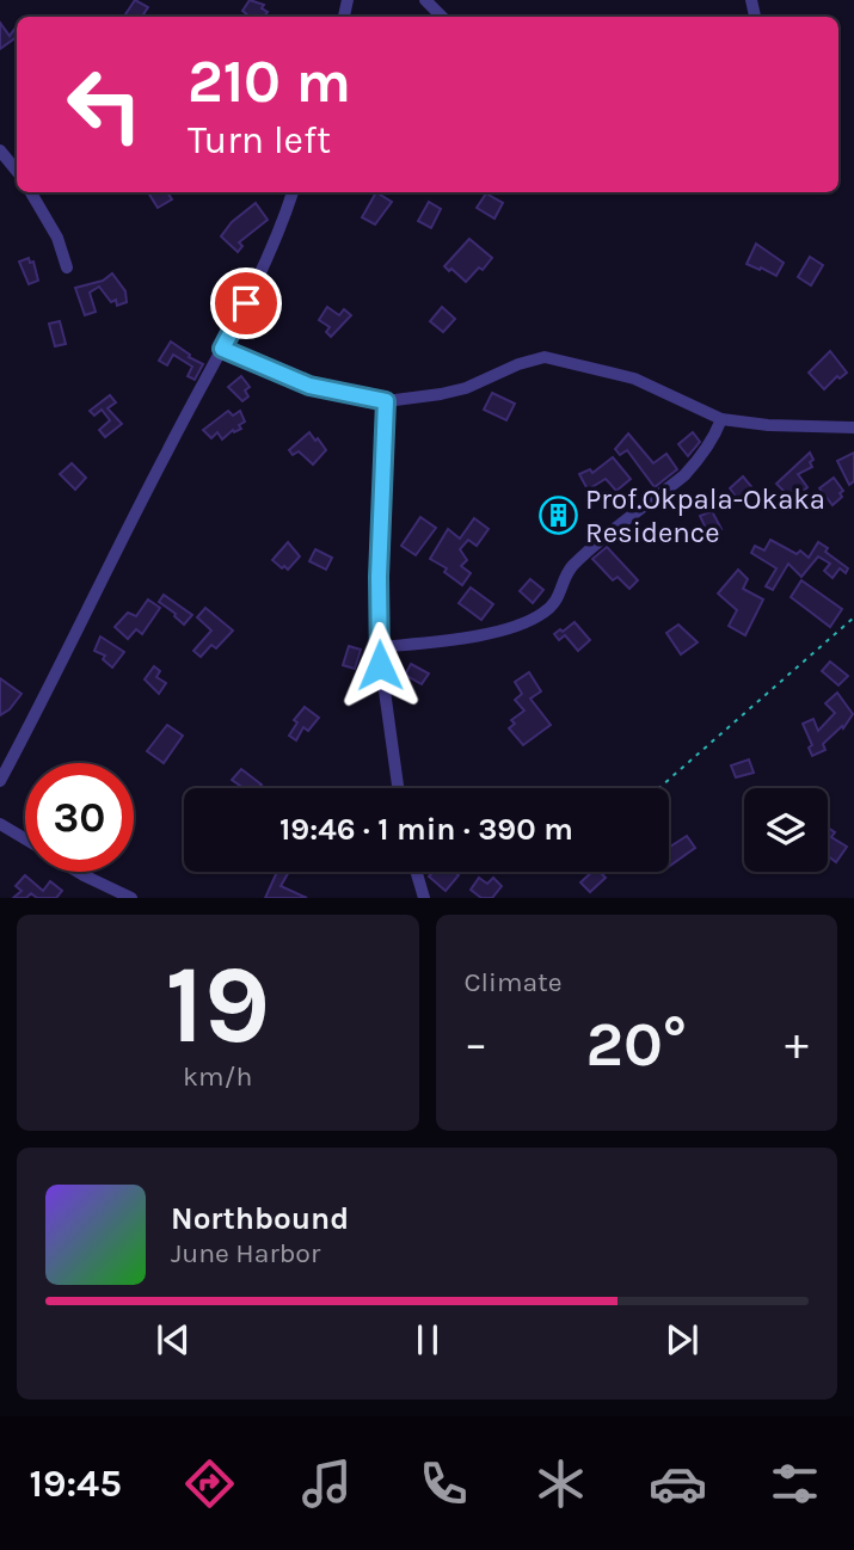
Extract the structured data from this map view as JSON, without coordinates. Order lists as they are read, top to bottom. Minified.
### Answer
{"places":{"building":["Prof.Okpala-Okaka Residence"]},"page":{"turn":["210 m","Turn left"],"limit":"30","trip":"19:46 · 1 min · 390 m","tile":[["19","km/h"],"Climate"],"heat":["−","20°","+"],"song":["Northbound","June Harbor"],"tabs":"19:45"}}
